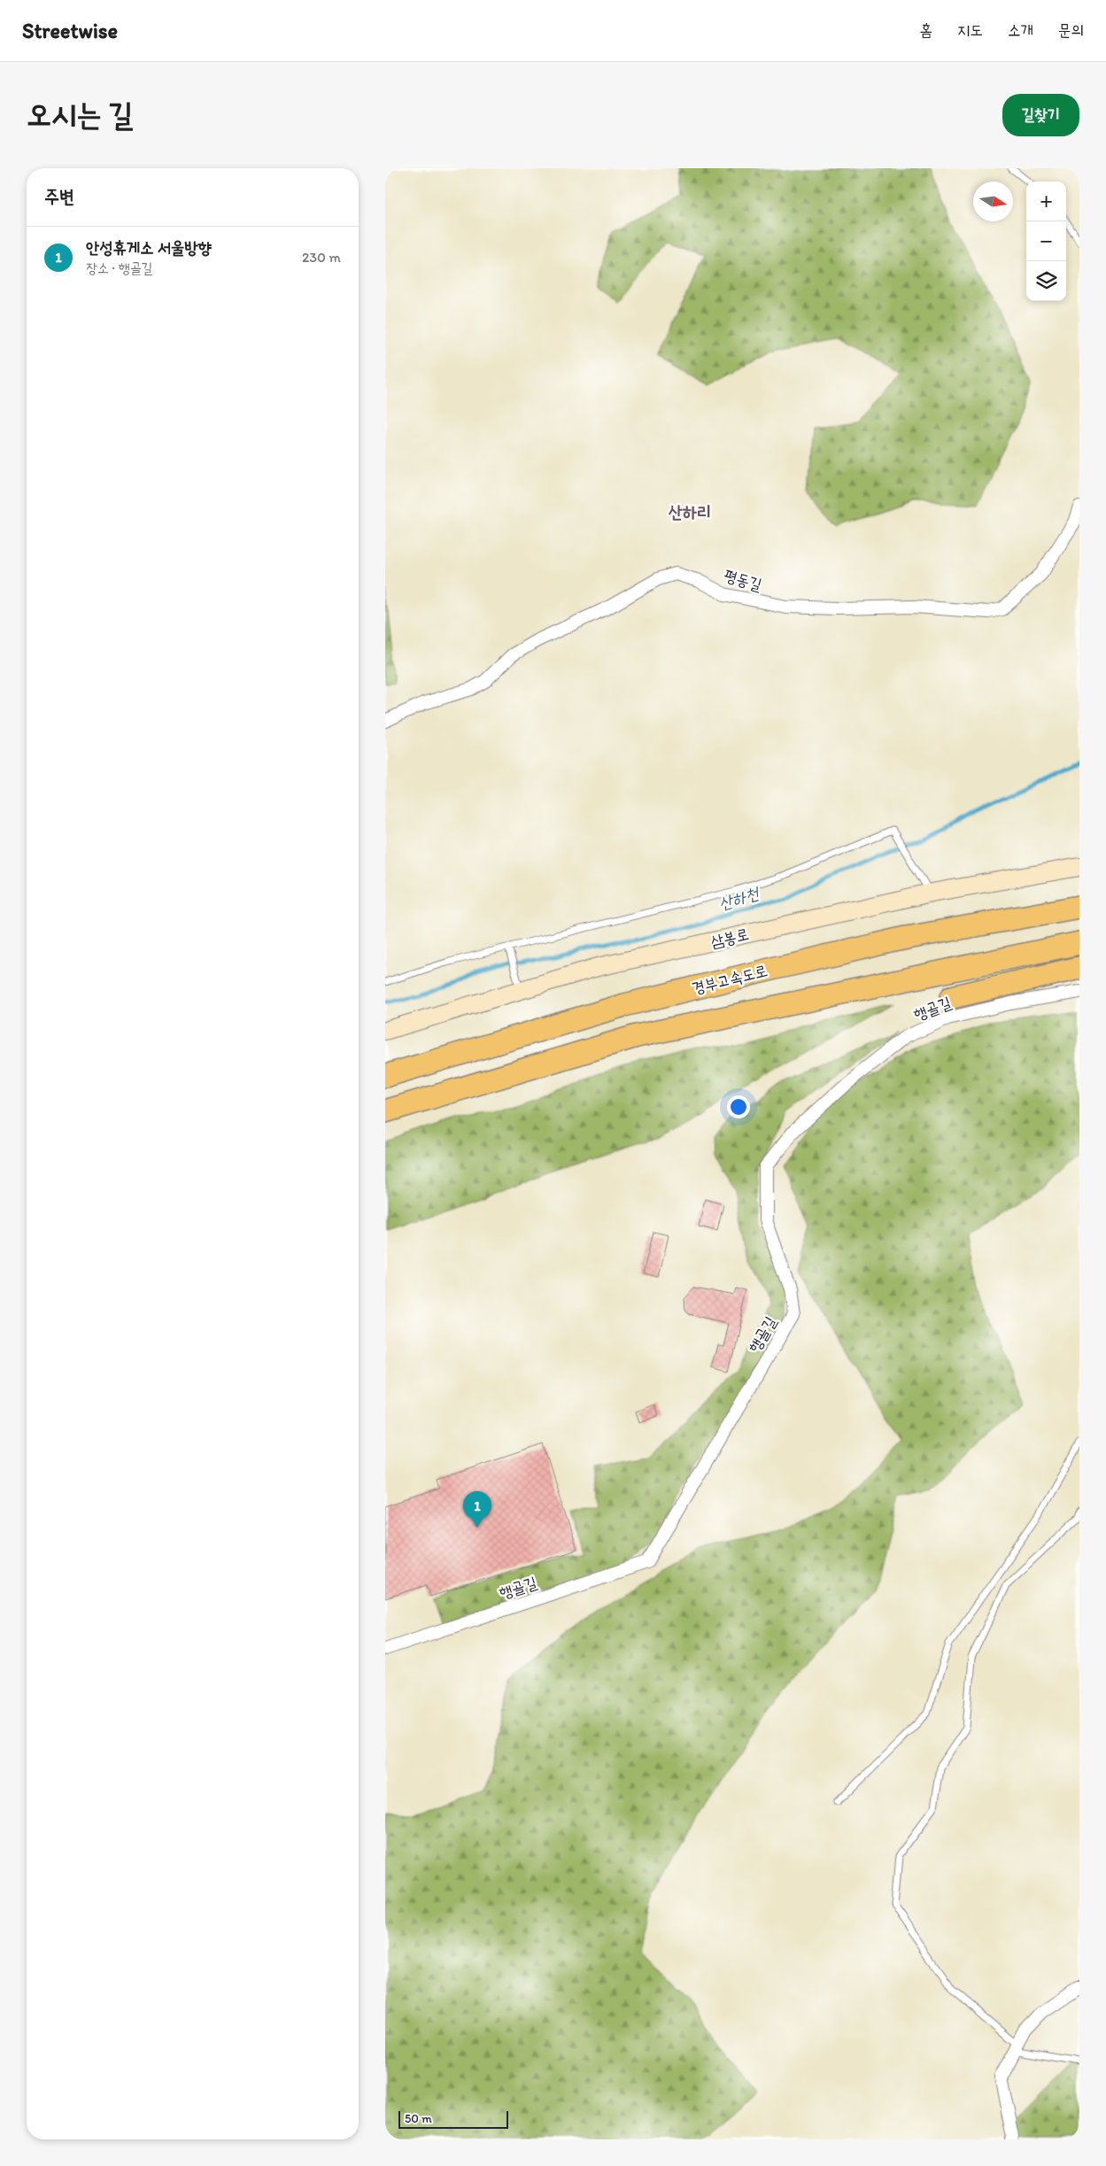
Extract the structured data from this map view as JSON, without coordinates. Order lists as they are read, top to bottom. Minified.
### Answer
{"streets":{"highway":["경부고속도로"],"main road":["삼봉로"],"street":["평동길","행골길"]},"districts":["산하리"],"water":["산하천"],"scale_bar":"50 m","north":"right","page":{"header":"Streetwise","nav":["홈","지도","소개","문의"],"buttons":"길찾기","title":"오시는 길","heading":"주변","map_buttons":["+","−"],"list":[{"mark":"1","name":"안성휴게소 서울방향","note":"장소 · 행골길","value":"230 m"}],"pins":"1","scale":"50 m"}}
